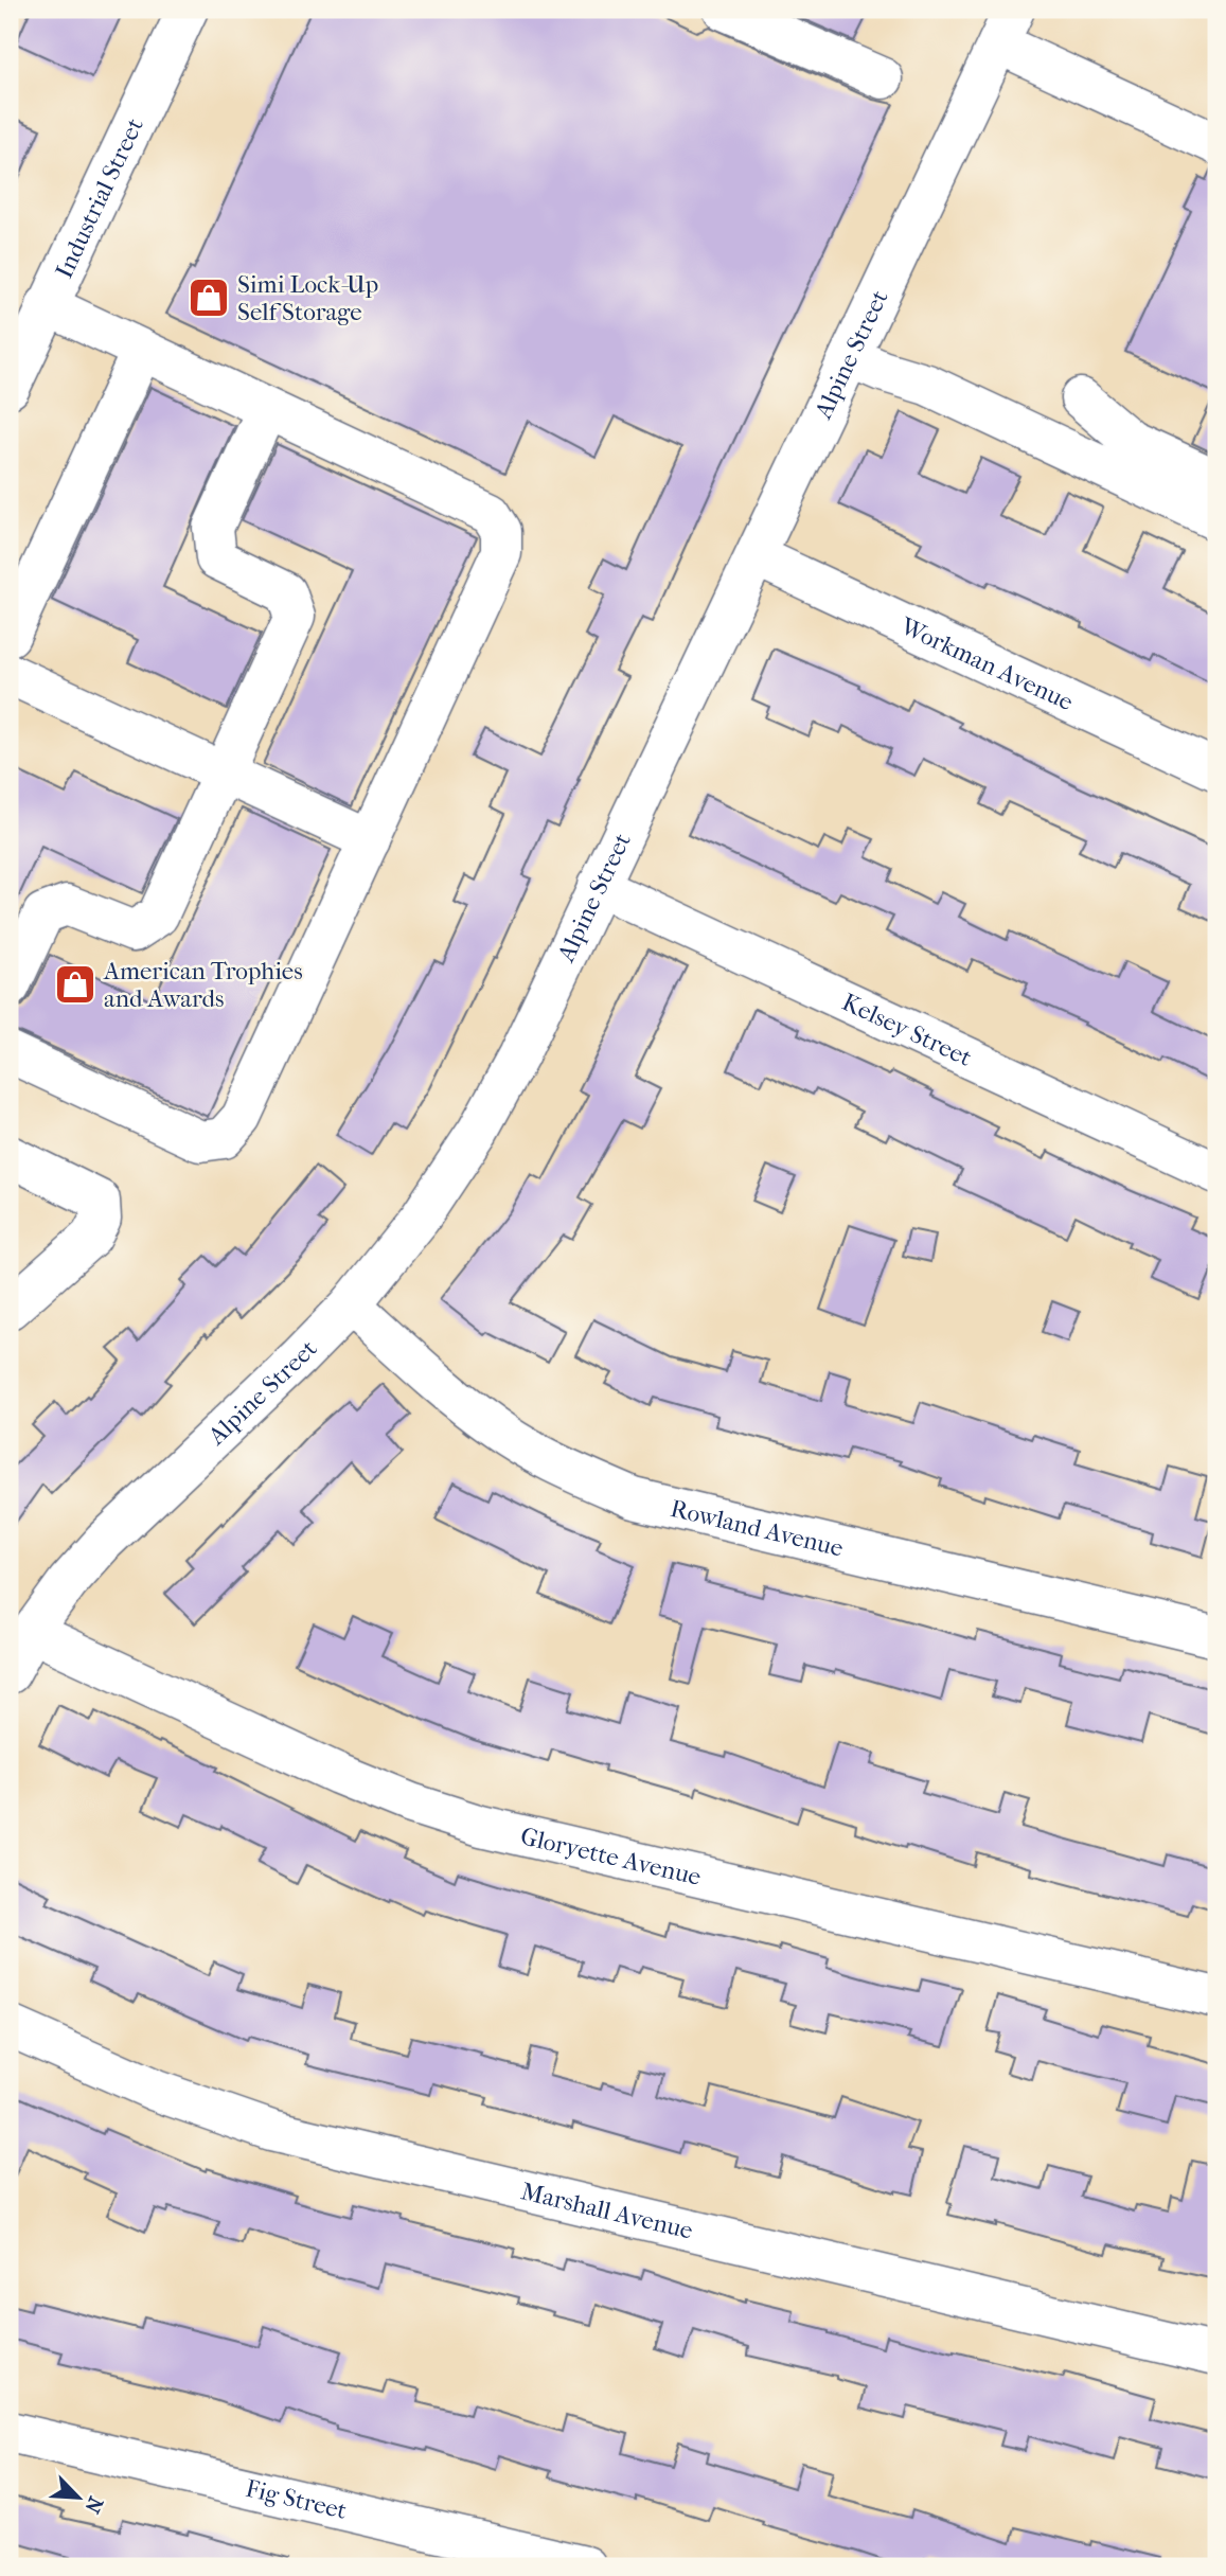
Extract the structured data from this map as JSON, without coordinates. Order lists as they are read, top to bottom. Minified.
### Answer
{"streets":{"street":["Industrial Street","Alpine Street","Workman Avenue","Kelsey Street","Rowland Avenue","Gloryette Avenue","Marshall Avenue","Fig Street"]},"crossings":[["Alpine Street","Workman Avenue"],["Alpine Street","Kelsey Street"],["Alpine Street","Rowland Avenue"],["Alpine Street","Gloryette Avenue"]],"places":{"shop":["Simi Lock-Up Self Storage","American Trophies and Awards"]},"north":"bottom right"}
